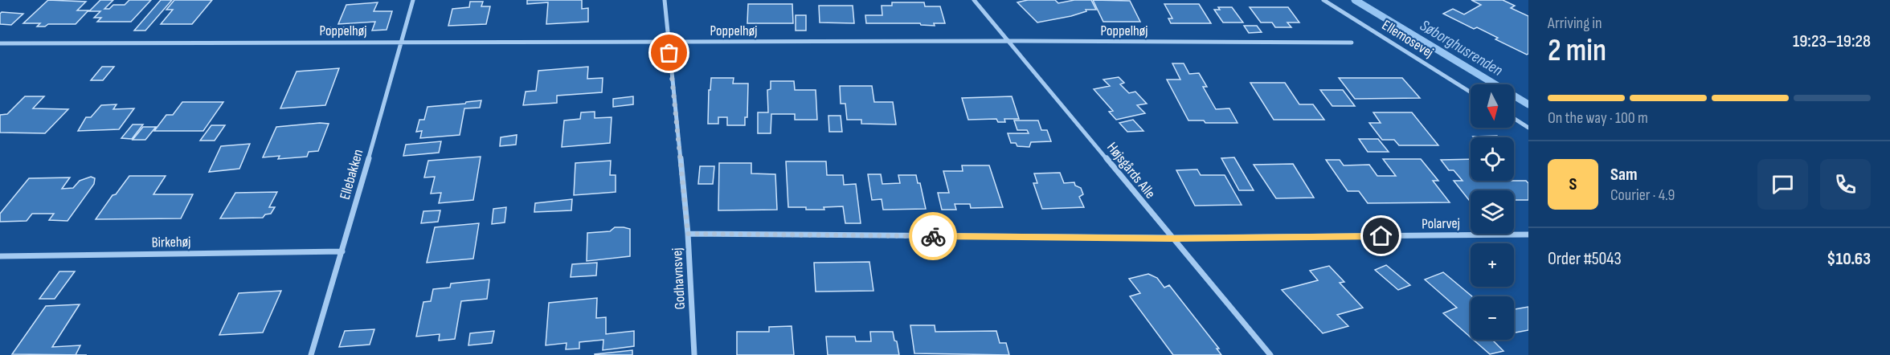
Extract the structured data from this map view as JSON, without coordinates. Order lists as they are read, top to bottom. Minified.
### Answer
{"streets":{"street":["Poppelhøj","Ellemosevej","Højsgårds Alle","Ellebakken","Polarvej","Birkehøj","Godhavnsvej"]},"crossings":[["Poppelhøj","Højsgårds Alle"],["Poppelhøj","Ellebakken"],["Poppelhøj","Godhavnsvej"],["Højsgårds Alle","Polarvej"],["Ellebakken","Birkehøj"],["Polarvej","Godhavnsvej"]],"water":["Søborghusrenden"],"north":"bottom","page":{"heading":["2 min","Arriving in","19:23–19:28"],"panel":["Sam","Courier · 4.9","Order #5043","$10.63"],"bar":"On the way · 100 m","map_buttons":["+","−"],"round":"S"}}
